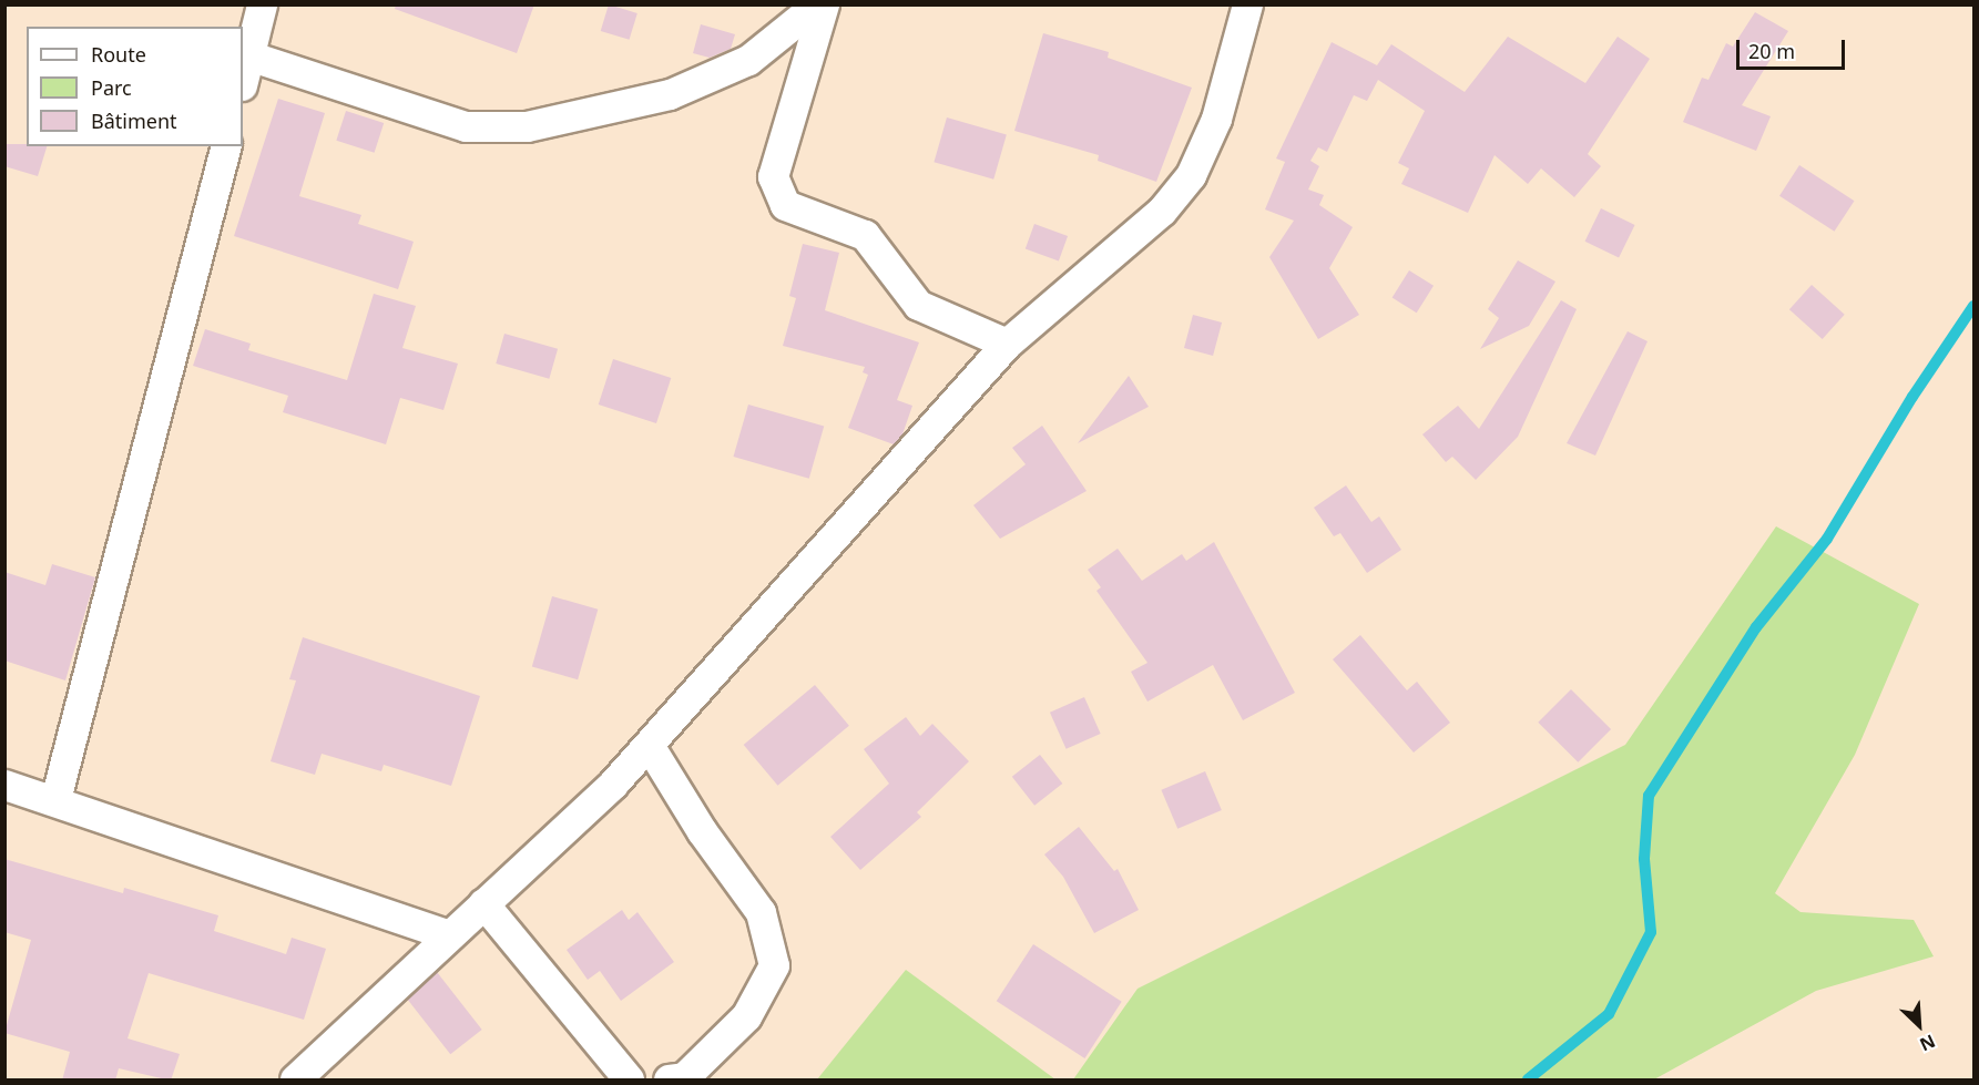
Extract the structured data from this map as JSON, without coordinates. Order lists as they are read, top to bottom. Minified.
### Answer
{"legend":["Route","Parc","Bâtiment"],"scale_bar":"20 m","north":"bottom right"}
